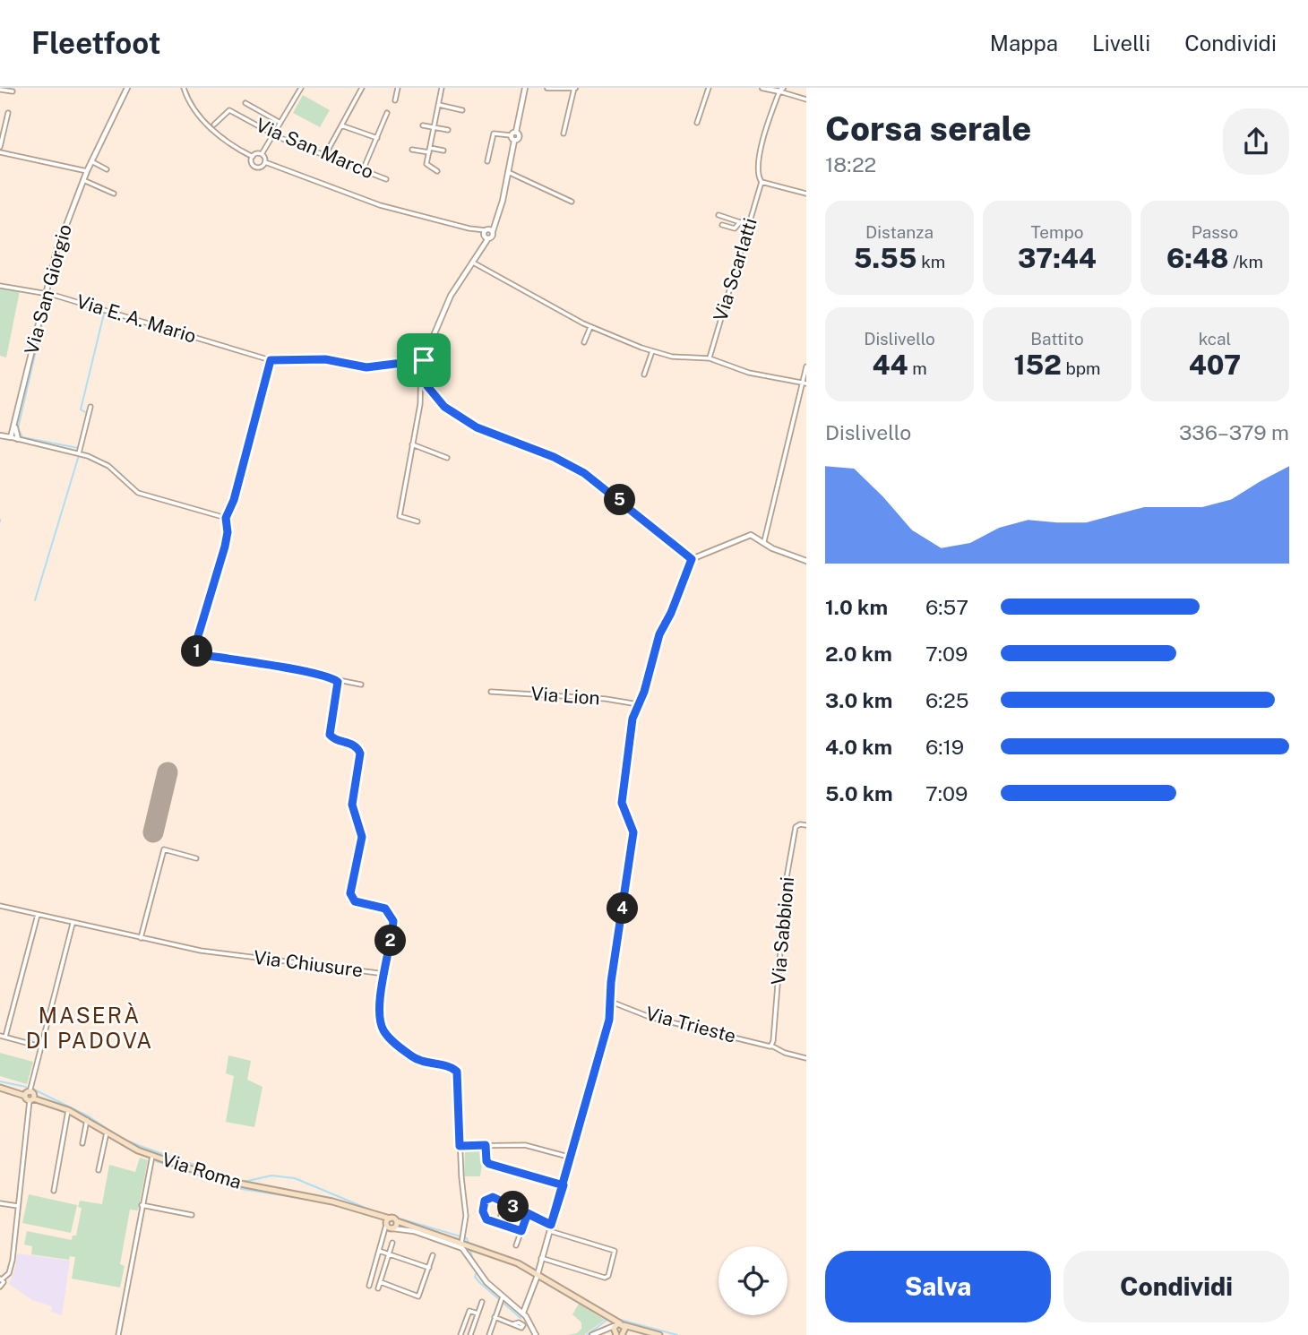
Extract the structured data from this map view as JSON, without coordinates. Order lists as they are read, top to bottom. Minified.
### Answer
{"streets":{"main road":["Via Roma"],"street":["Via San Marco","Via Scarlatti","Via San Giorgio","Via E. A. Mario","Via Lion","Via Sabbioni","Via Chiusure","Via Trieste"]},"crossings":[["Via San Giorgio","Via E. A. Mario"],["Via Sabbioni","Via Trieste"]],"districts":["MASERÀ DI PADOVA"],"page":{"header":"Fleetfoot","nav":["Mappa","Livelli","Condividi"],"heading":["Corsa serale","18:22"],"stats":[["Distanza","5.55 km"],["Tempo","37:44"],["Passo","6:48 /km"],["Dislivello","44 m"],["Battito","152 bpm"],["kcal","407"]],"chart":["Dislivello","336–379 m"],"pins":["5","1","4","2","3"],"list":[{"name":"1.0 km","note":"6:57"},{"name":"2.0 km","note":"7:09"},{"name":"3.0 km","note":"6:25"},{"name":"4.0 km","note":"6:19"},{"name":"5.0 km","note":"7:09"}],"buttons":["Salva","Condividi"]}}
